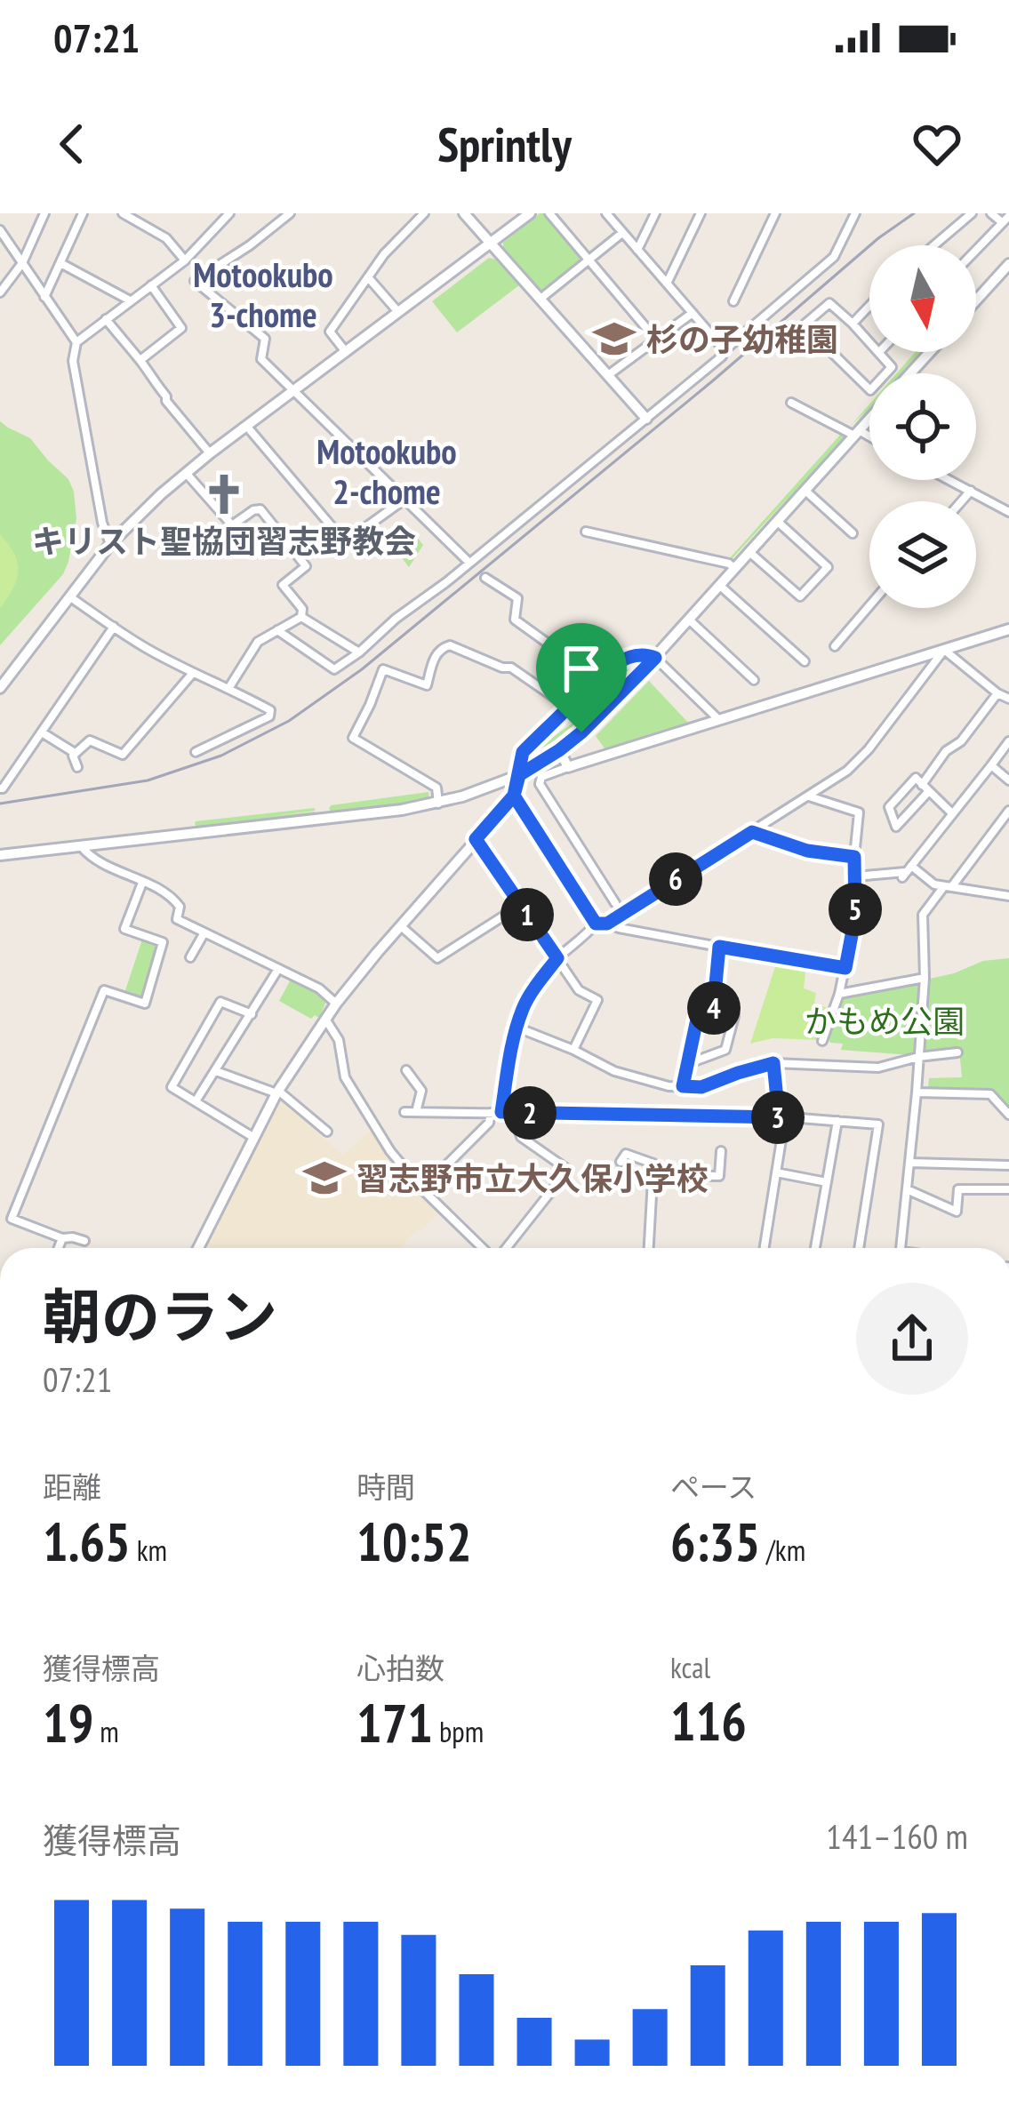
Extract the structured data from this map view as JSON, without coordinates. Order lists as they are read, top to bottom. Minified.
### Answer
{"districts":["Motookubo 3-chome","Motookubo 2-chome"],"parks":["かもめ公園"],"places":{"school or university":["杉の子幼稚園","習志野市立大久保小学校"],"church":["キリスト聖協団習志野教会"]},"north":"bottom","page":{"status":"07:21","header":"Sprintly","pins":["6","5","1","4","2","3"],"heading":["朝のラン","07:21"],"stats":[["距離","1.65 km"],["時間","10:52"],["ペース","6:35 /km"],["獲得標高","19 m"],["心拍数","171 bpm"],["kcal","116"]],"chart":["獲得標高","141–160 m"]}}
